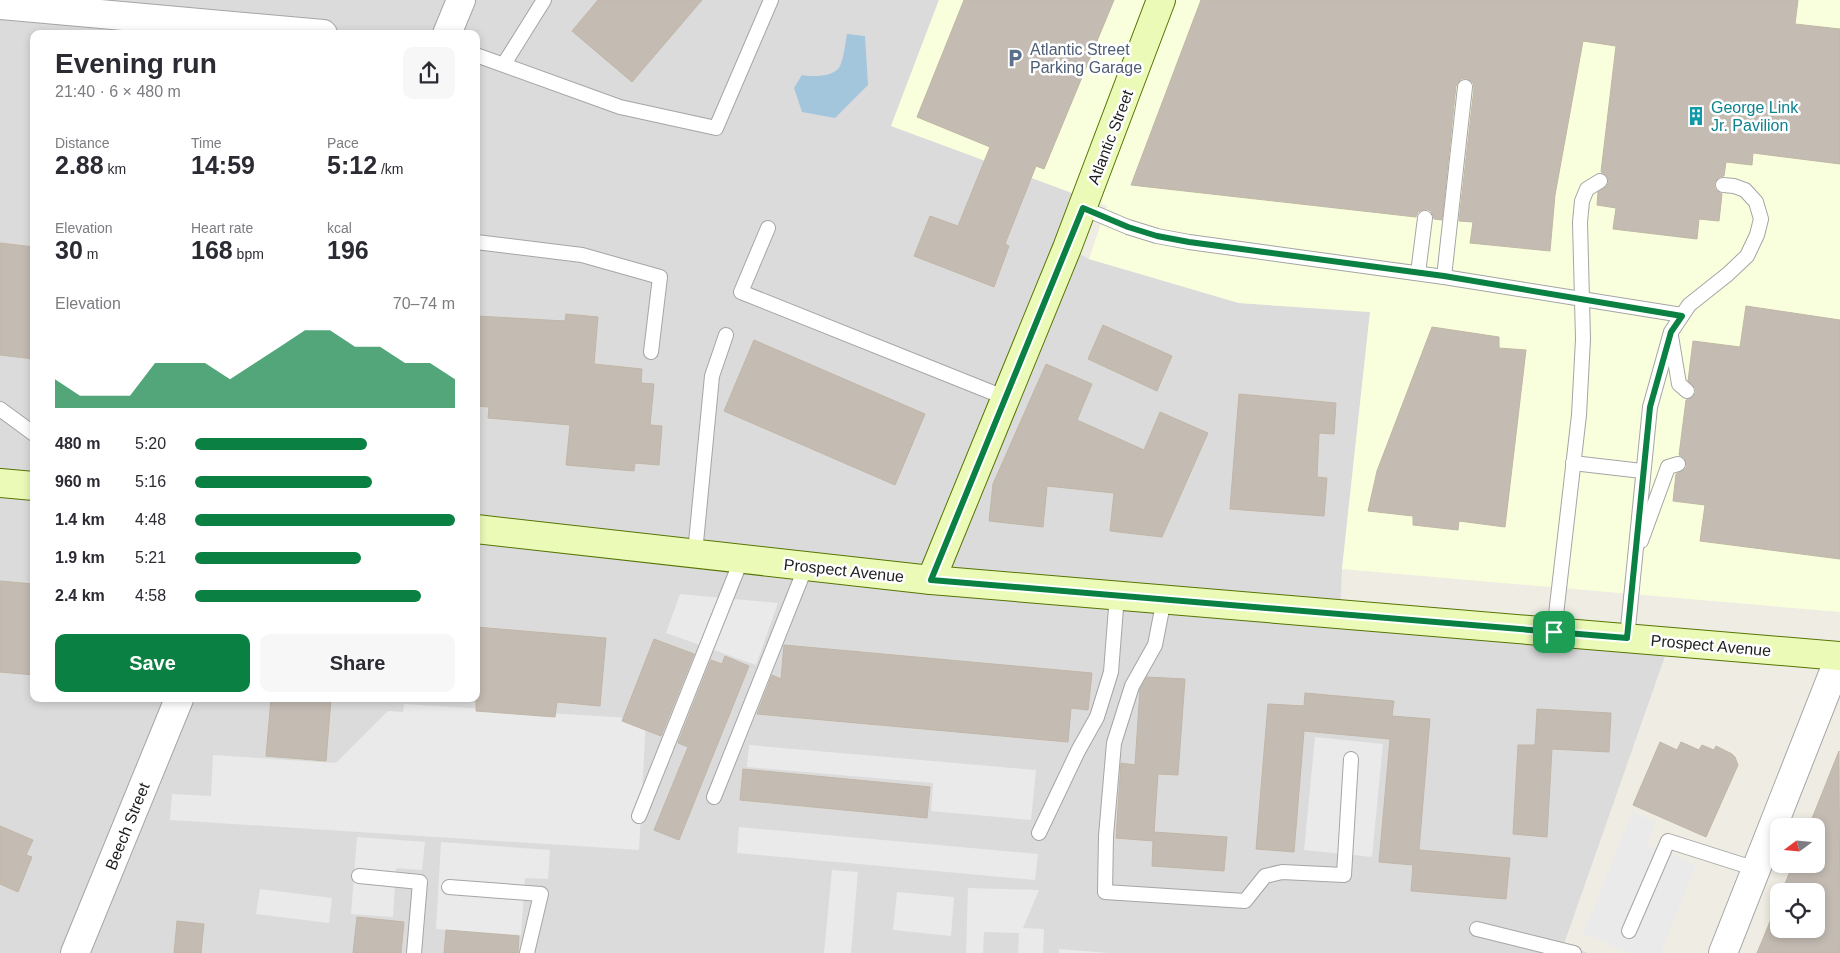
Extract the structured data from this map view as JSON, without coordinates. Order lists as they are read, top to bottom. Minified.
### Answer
{"streets":{"street":["Atlantic Street","Prospect Avenue","Beech Street"]},"crossings":[["Atlantic Street","Prospect Avenue"]],"places":{"parking":["Atlantic Street Parking Garage"],"building":["George Link Jr. Pavilion"]},"north":"left","page":{"heading":["Evening run","21:40 · 6 × 480 m"],"stats":[["Distance","2.88 km"],["Time","14:59"],["Pace","5:12 /km"],["Elevation","30 m"],["Heart rate","168 bpm"],["kcal","196"]],"chart":["Elevation","70–74 m"],"list":[{"name":"480 m","note":"5:20"},{"name":"960 m","note":"5:16"},{"name":"1.4 km","note":"4:48"},{"name":"1.9 km","note":"5:21"},{"name":"2.4 km","note":"4:58"}],"buttons":["Save","Share"]}}
